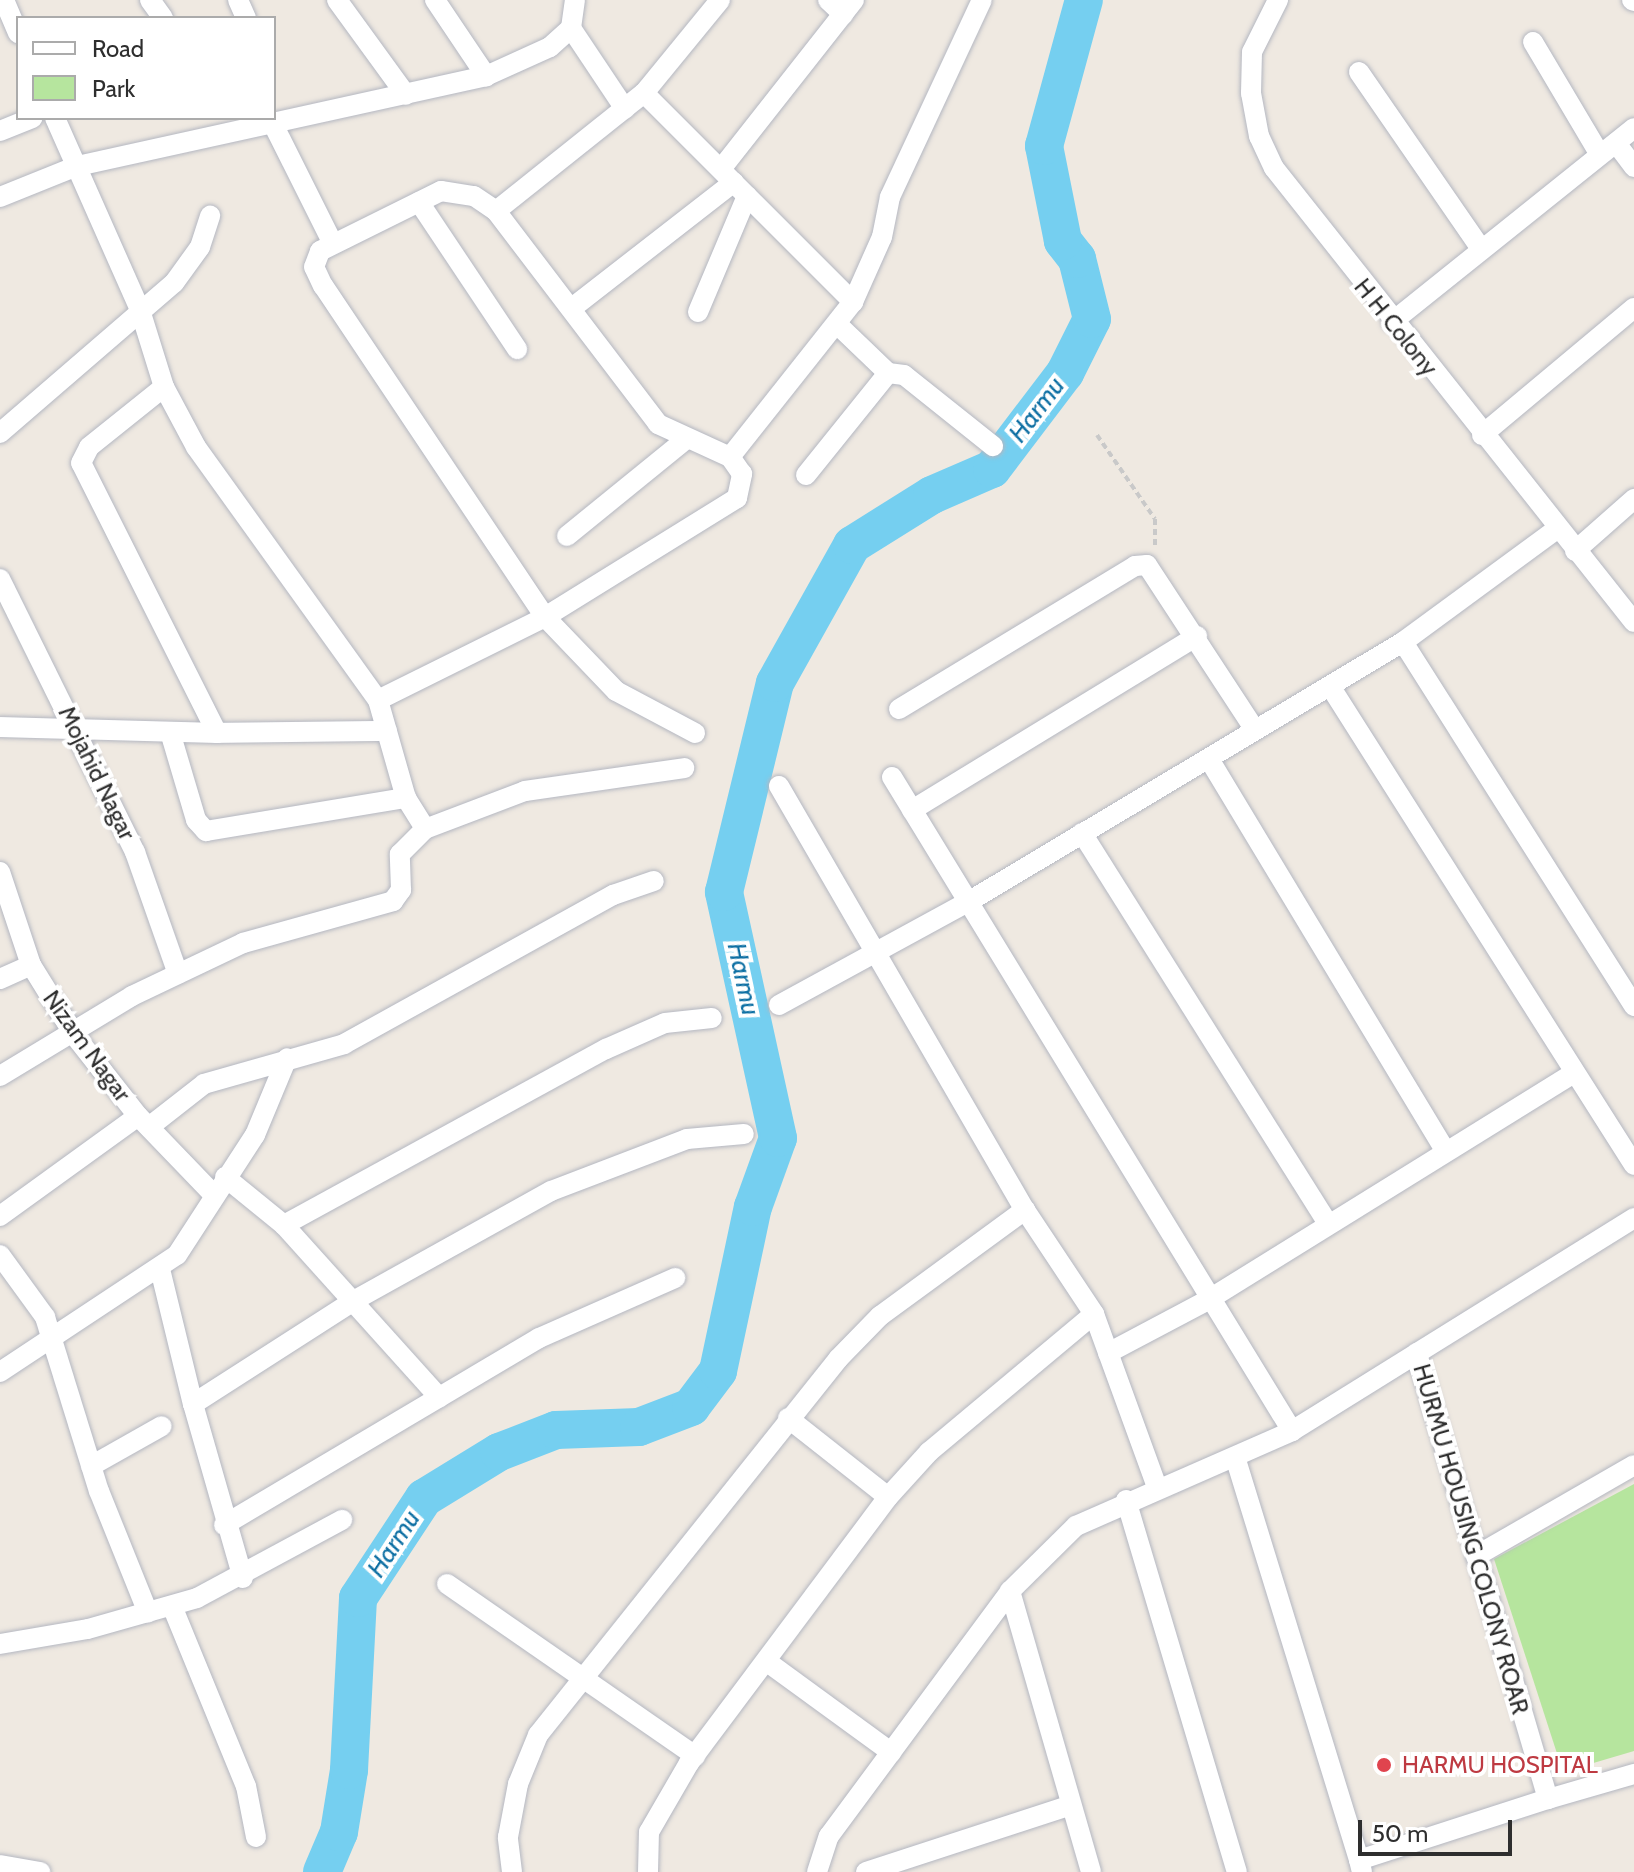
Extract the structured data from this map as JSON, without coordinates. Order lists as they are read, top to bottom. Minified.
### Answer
{"streets":{"street":["H H Colony","Mojahid Nagar","Nizam Nagar","HURMU HOUSING COLONY ROAR"]},"water":["Harmu"],"places":["HARMU HOSPITAL"],"legend":["Road","Park"],"scale_bar":"50 m"}
